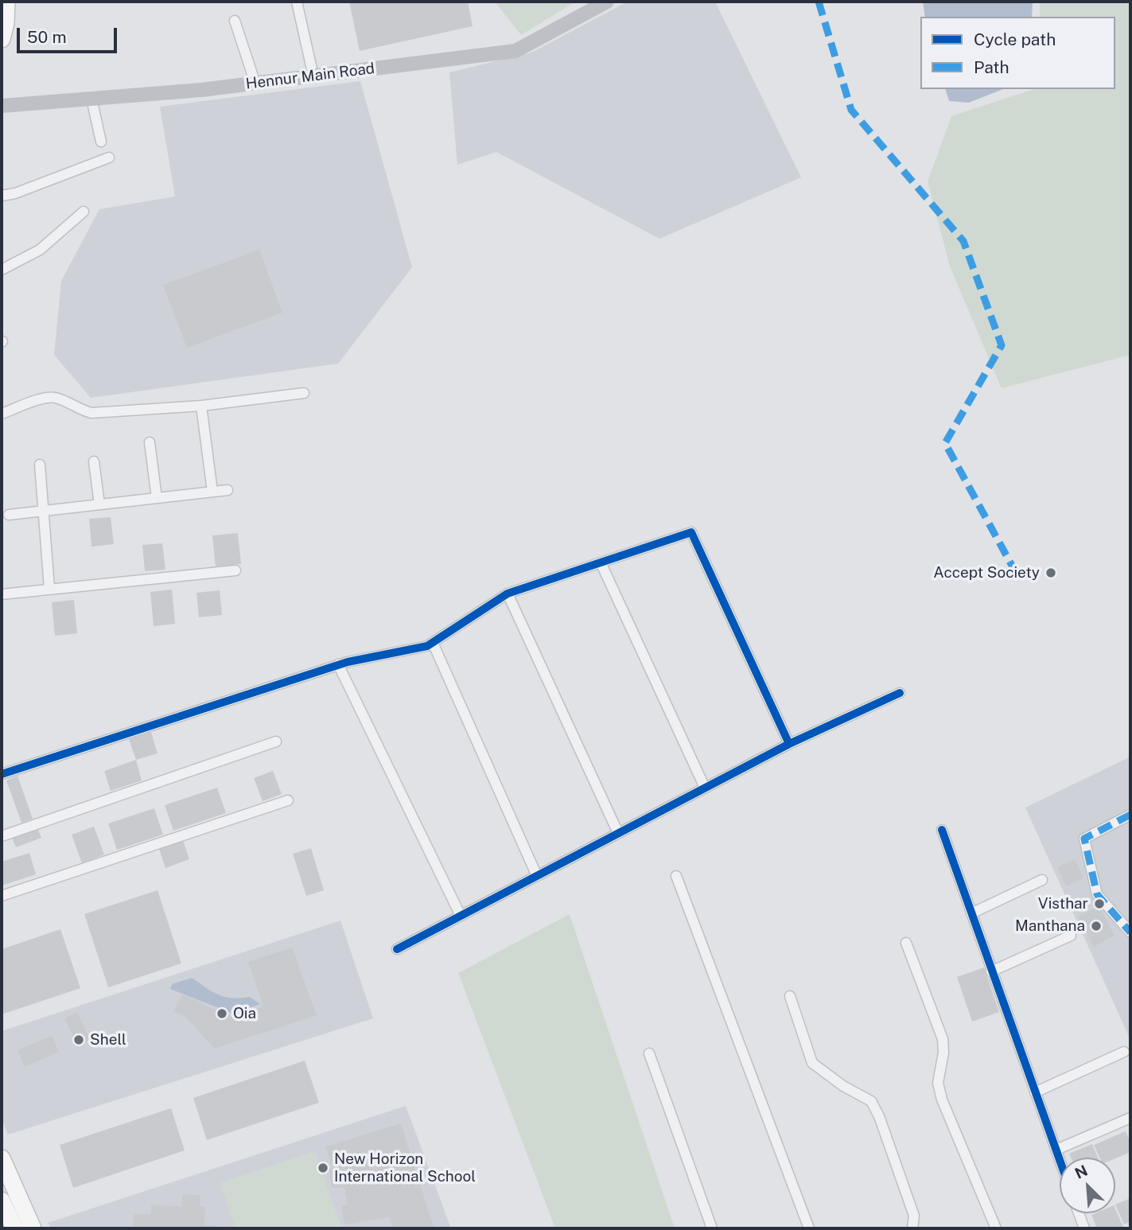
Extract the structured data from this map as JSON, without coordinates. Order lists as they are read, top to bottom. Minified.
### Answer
{"streets":{"main road":["Hennur Main Road"]},"places":["Accept Society","Visthar","Manthana","Oia","Shell","New Horizon International School"],"legend":["Cycle path","Path"],"scale_bar":"50 m","north":"top left"}
